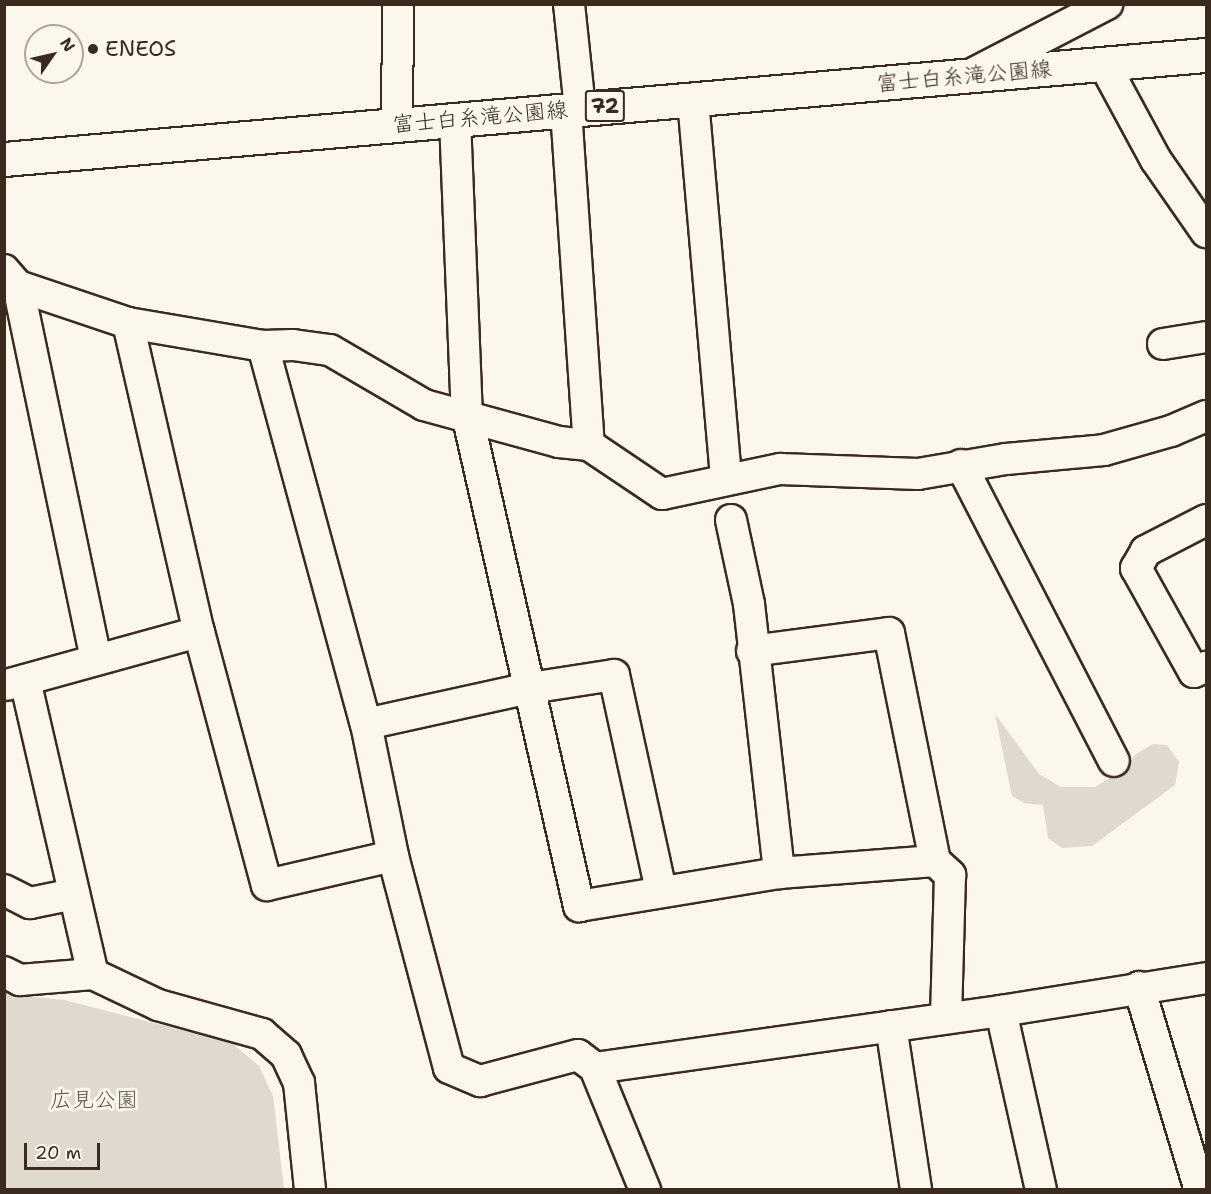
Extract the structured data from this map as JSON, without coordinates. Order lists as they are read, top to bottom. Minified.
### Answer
{"streets":{"main road":["富士白糸滝公園線","72"]},"parks":["広見公園"],"places":["ENEOS"],"scale_bar":"20 m","north":"top right"}
